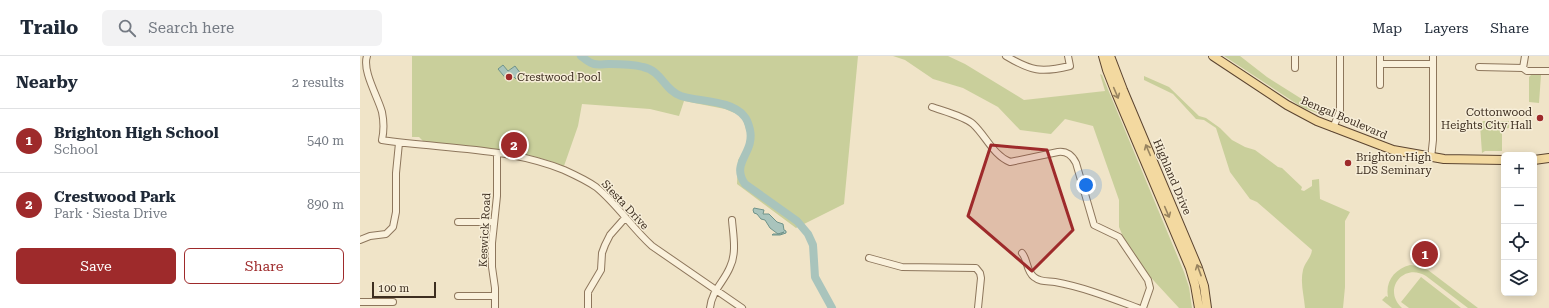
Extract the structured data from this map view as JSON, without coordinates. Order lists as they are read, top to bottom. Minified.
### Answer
{"streets":{"main road":["Bengal Boulevard","Highland Drive"],"street":["Siesta Drive","Keswick Road"]},"crossings":[["Siesta Drive","Keswick Road"]],"places":["Crestwood Pool","Cottonwood Heights City Hall","Brighton High LDS Seminary"],"scale_bar":"100 m","page":{"header":"Trailo","search":"Search here","nav":["Map","Layers","Share"],"heading":["Nearby","2 results"],"list":[{"mark":"1","name":"Brighton High School","note":"School","value":"540 m"},{"mark":"2","name":"Crestwood Park","note":"Park · Siesta Drive","value":"890 m"}],"pins":["2","1"],"map_buttons":["+","−"],"buttons":["Save","Share"],"scale":"100 m"}}
